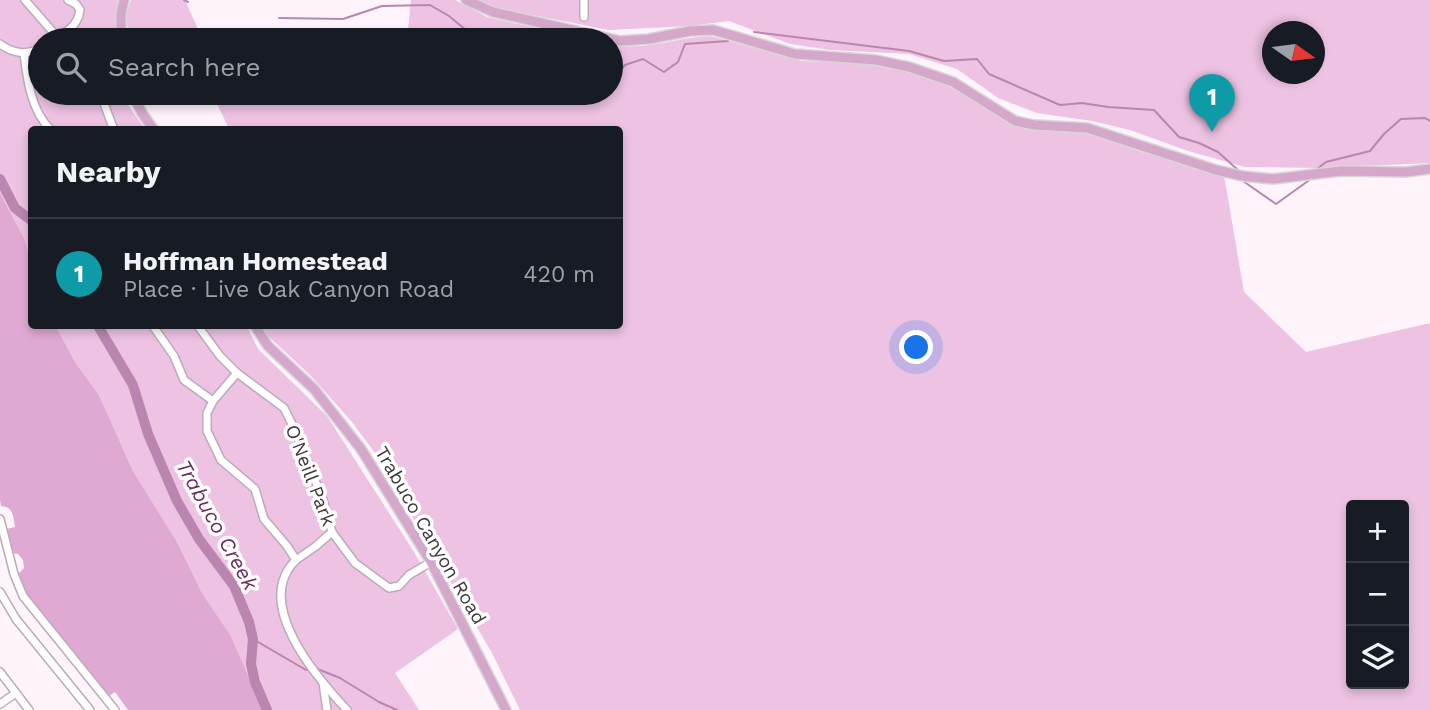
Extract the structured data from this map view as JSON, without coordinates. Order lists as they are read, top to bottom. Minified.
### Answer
{"streets":{"main road":["Trabuco Canyon Road"],"street":["O'Neill Park"]},"crossings":[["O'Neill Park","Trabuco Canyon Road"]],"water":["Trabuco Creek"],"north":"right","page":{"search":"Search here","pins":"1","heading":"Nearby","list":[{"mark":"1","name":"Hoffman Homestead","note":"Place · Live Oak Canyon Road","value":"420 m"}],"map_buttons":["+","−"]}}
